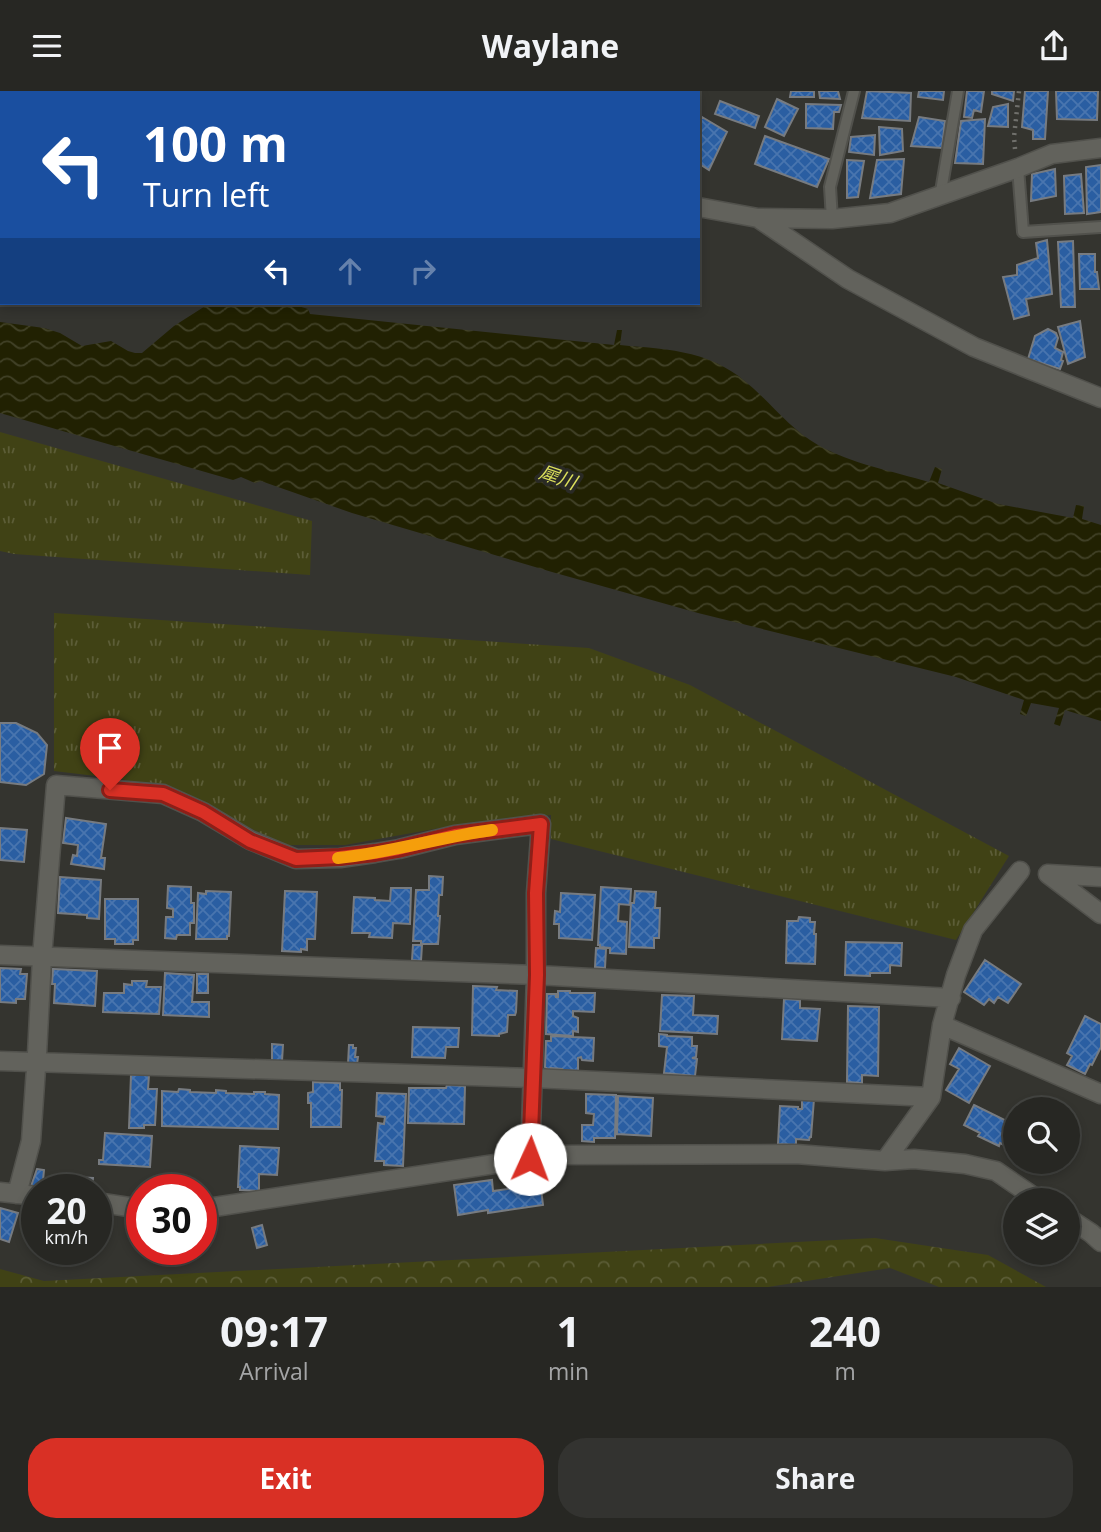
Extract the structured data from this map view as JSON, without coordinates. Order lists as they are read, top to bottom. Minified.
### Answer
{"water":["犀川"],"page":{"header":"Waylane","turn":["100 m","Turn left"],"speed":"20 km/h","limit":"30","eta":["09:17","Arrival","1","min","240","m"],"buttons":["Exit","Share"]}}
